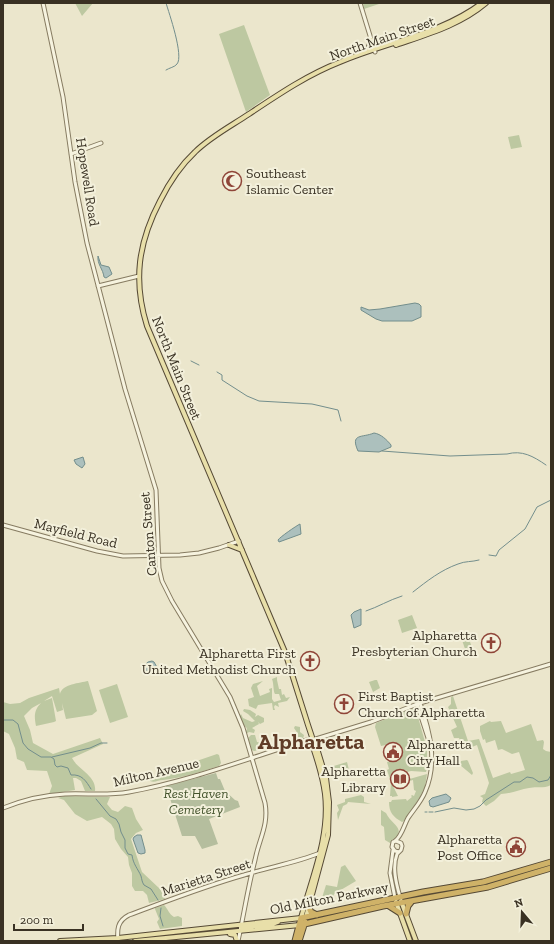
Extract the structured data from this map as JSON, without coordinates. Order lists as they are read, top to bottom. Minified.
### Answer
{"streets":{"highway":["Old Milton Parkway"],"main road":["North Main Street"],"street":["Hopewell Road","Mayfield Road","Canton Street","Milton Avenue","Marietta Street"]},"crossings":[["North Main Street","Mayfield Road"],["North Main Street","Milton Avenue"],["Hopewell Road","Canton Street"],["Mayfield Road","Canton Street"],["Canton Street","Milton Avenue"],["Canton Street","Marietta Street"],["Canton Street","Old Milton Parkway"],["Marietta Street","Old Milton Parkway"]],"districts":["Alpharetta"],"parks":["Rest Haven Cemetery"],"places":{"mosque":["Southeast Islamic Center"],"church":["Alpharetta Presbyterian Church","Alpharetta First United Methodist Church","First Baptist Church of Alpharetta"],"public building":["Alpharetta City Hall","Alpharetta Post Office"],"library":["Alpharetta Library"]},"scale_bar":"200 m","north":"top"}
